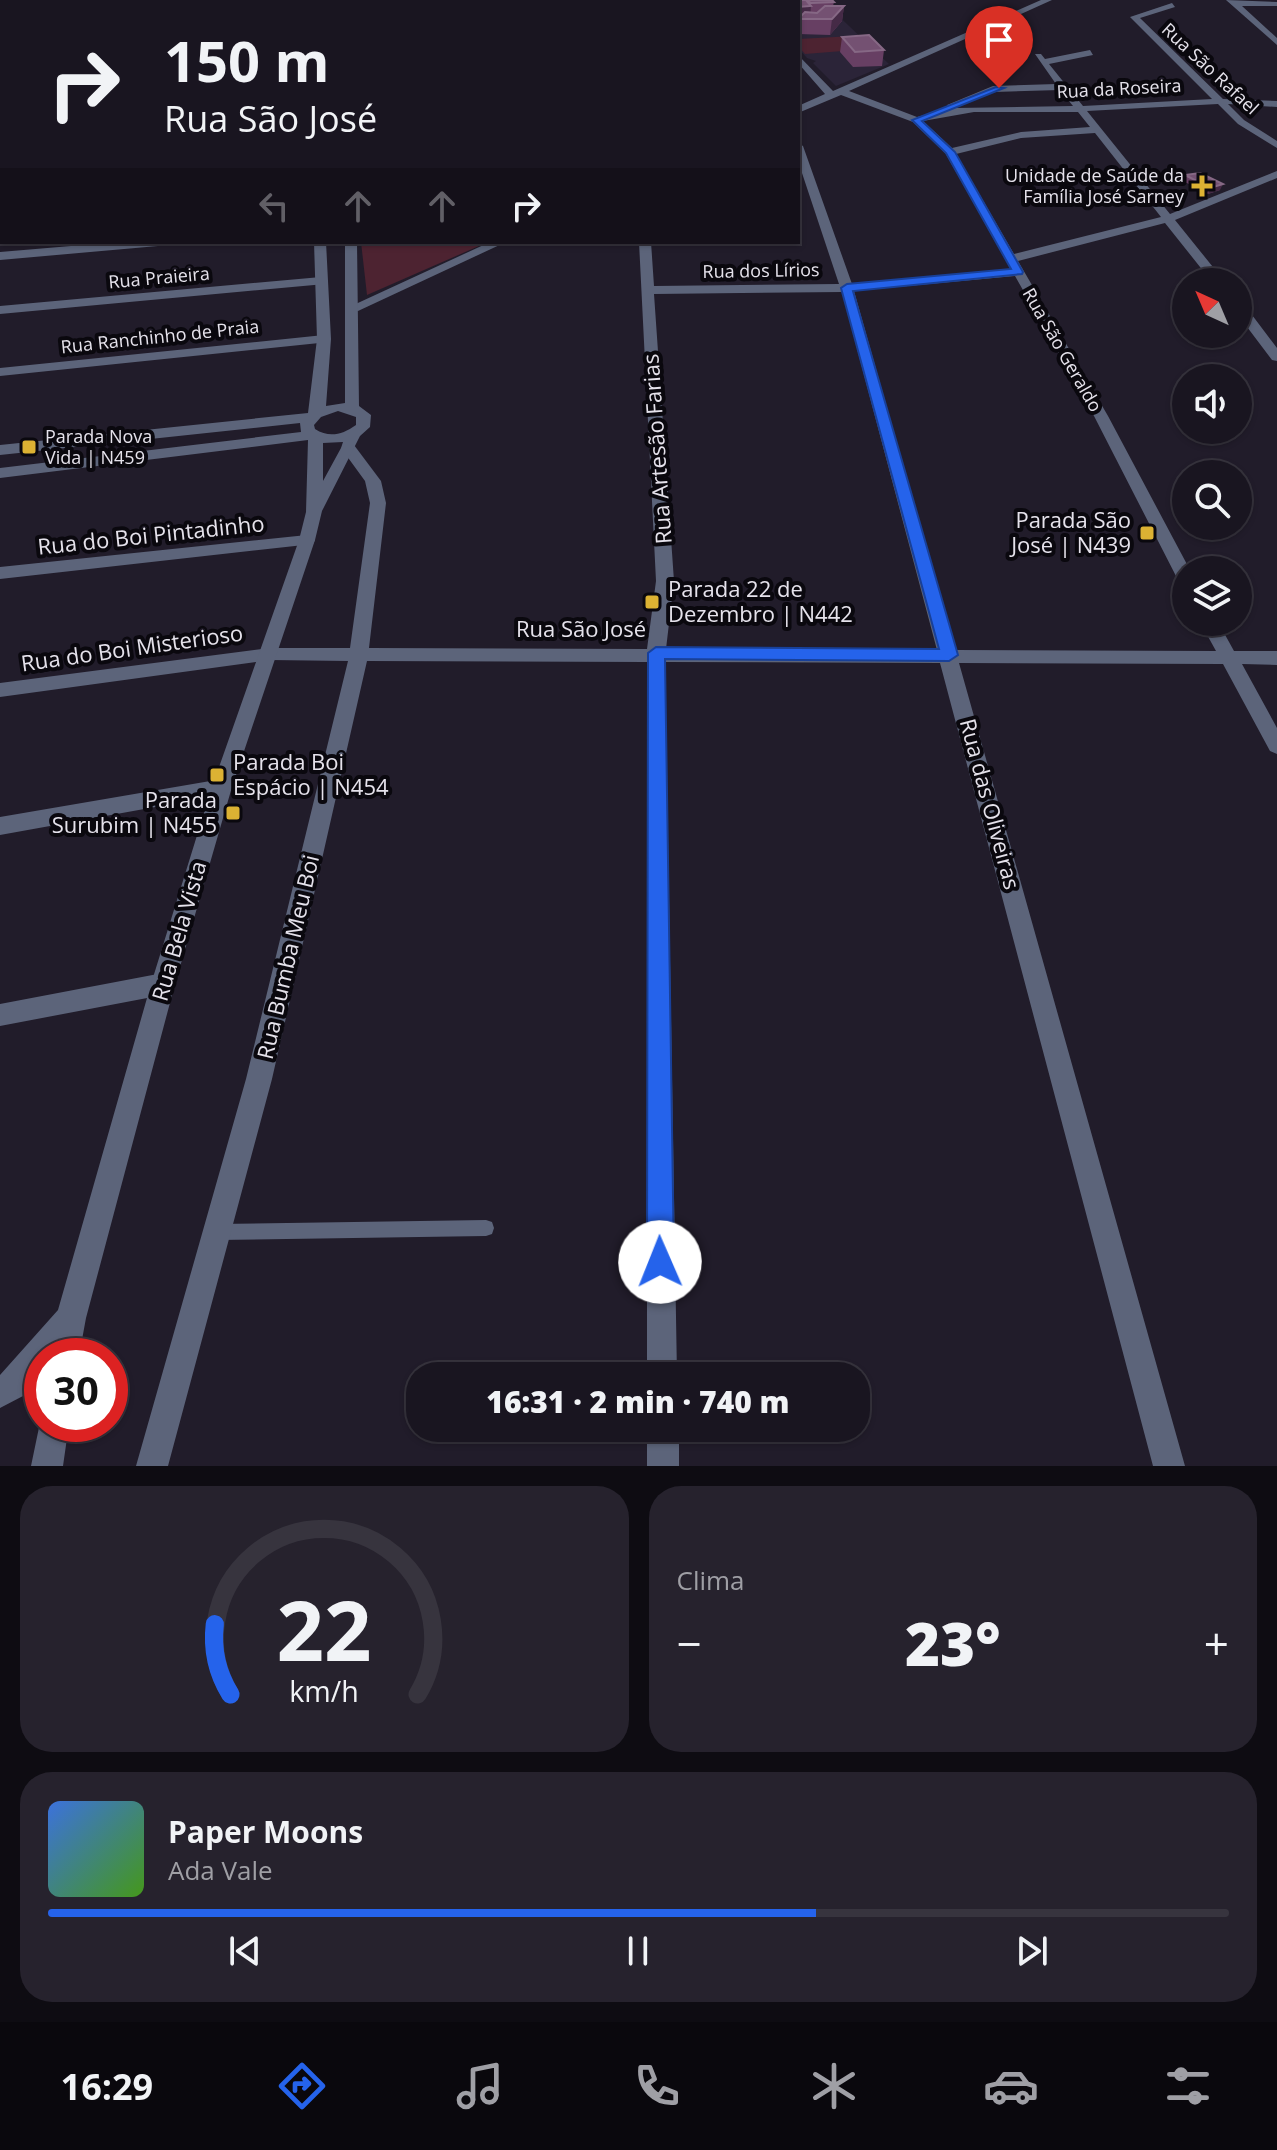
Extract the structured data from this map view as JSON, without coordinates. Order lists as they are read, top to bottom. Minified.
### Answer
{"streets":{"street":["Rua São Rafael","Rua da Roseira","Rua dos Lírios","Rua Praieira","Rua Ranchinho de Praia","Rua São Geraldo","Rua Artesão Farias","Rua do Boi Pintadinho","Rua São José","Rua do Boi Misterioso","Rua das Oliveiras","Rua Bela Vista","Rua Bumba Meu Boi"]},"crossings":[["Rua São Rafael","Rua da Roseira"],["Rua da Roseira","Rua São Geraldo"],["Rua dos Lírios","Rua São Geraldo"],["Rua dos Lírios","Rua Artesão Farias"],["Rua dos Lírios","Rua das Oliveiras"],["Rua Artesão Farias","Rua São José"],["Rua do Boi Pintadinho","Rua Bela Vista"],["Rua São José","Rua do Boi Misterioso"],["Rua São José","Rua das Oliveiras"],["Rua São José","Rua Bela Vista"],["Rua São José","Rua Bumba Meu Boi"],["Rua do Boi Misterioso","Rua Bela Vista"]],"places":{"health":["Unidade de Saúde da Família José Sarney"],"transit":["Parada Nova Vida | N459","Parada São José | N439","Parada 22 de Dezembro | N442","Parada Boi Espácio | N454","Parada Surubim | N455"]},"north":"top left","page":{"turn":["150 m","Rua São José"],"limit":"30","trip":"16:31 · 2 min · 740 m","tile":"Clima","heat":["−","23°","+"],"song":["Paper Moons","Ada Vale"],"tabs":"16:29","gauge":["22","km/h"]}}
